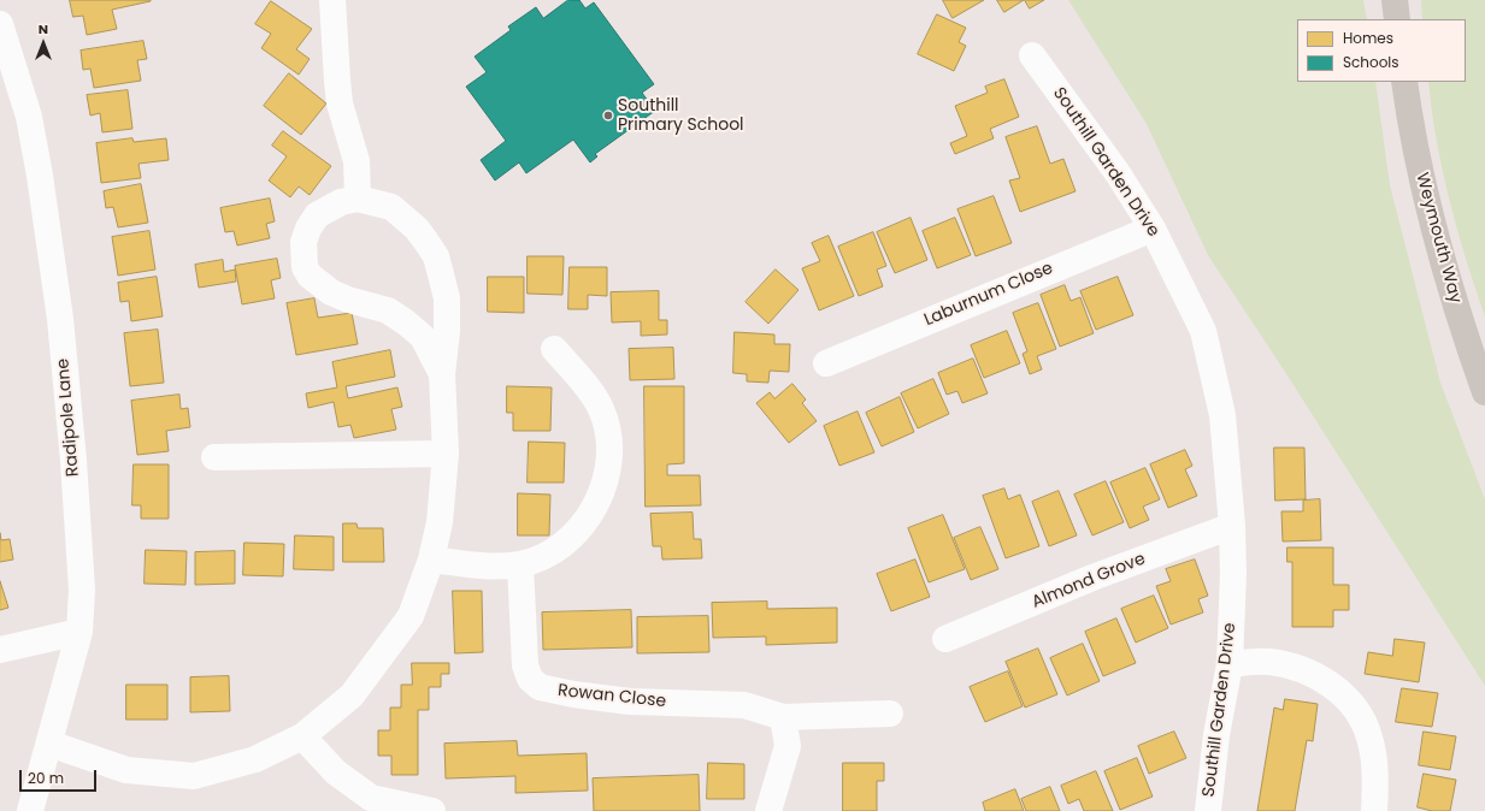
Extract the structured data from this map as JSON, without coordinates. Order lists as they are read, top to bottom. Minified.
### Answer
{"streets":{"highway":["Weymouth Way"],"street":["Southill Garden Drive","Laburnum Close","Radipole Lane","Almond Grove","Rowan Close"]},"crossings":[["Southill Garden Drive","Laburnum Close"],["Southill Garden Drive","Almond Grove"]],"places":["Southill Primary School"],"legend":["Homes","Schools"],"scale_bar":"20 m","north":"top"}
